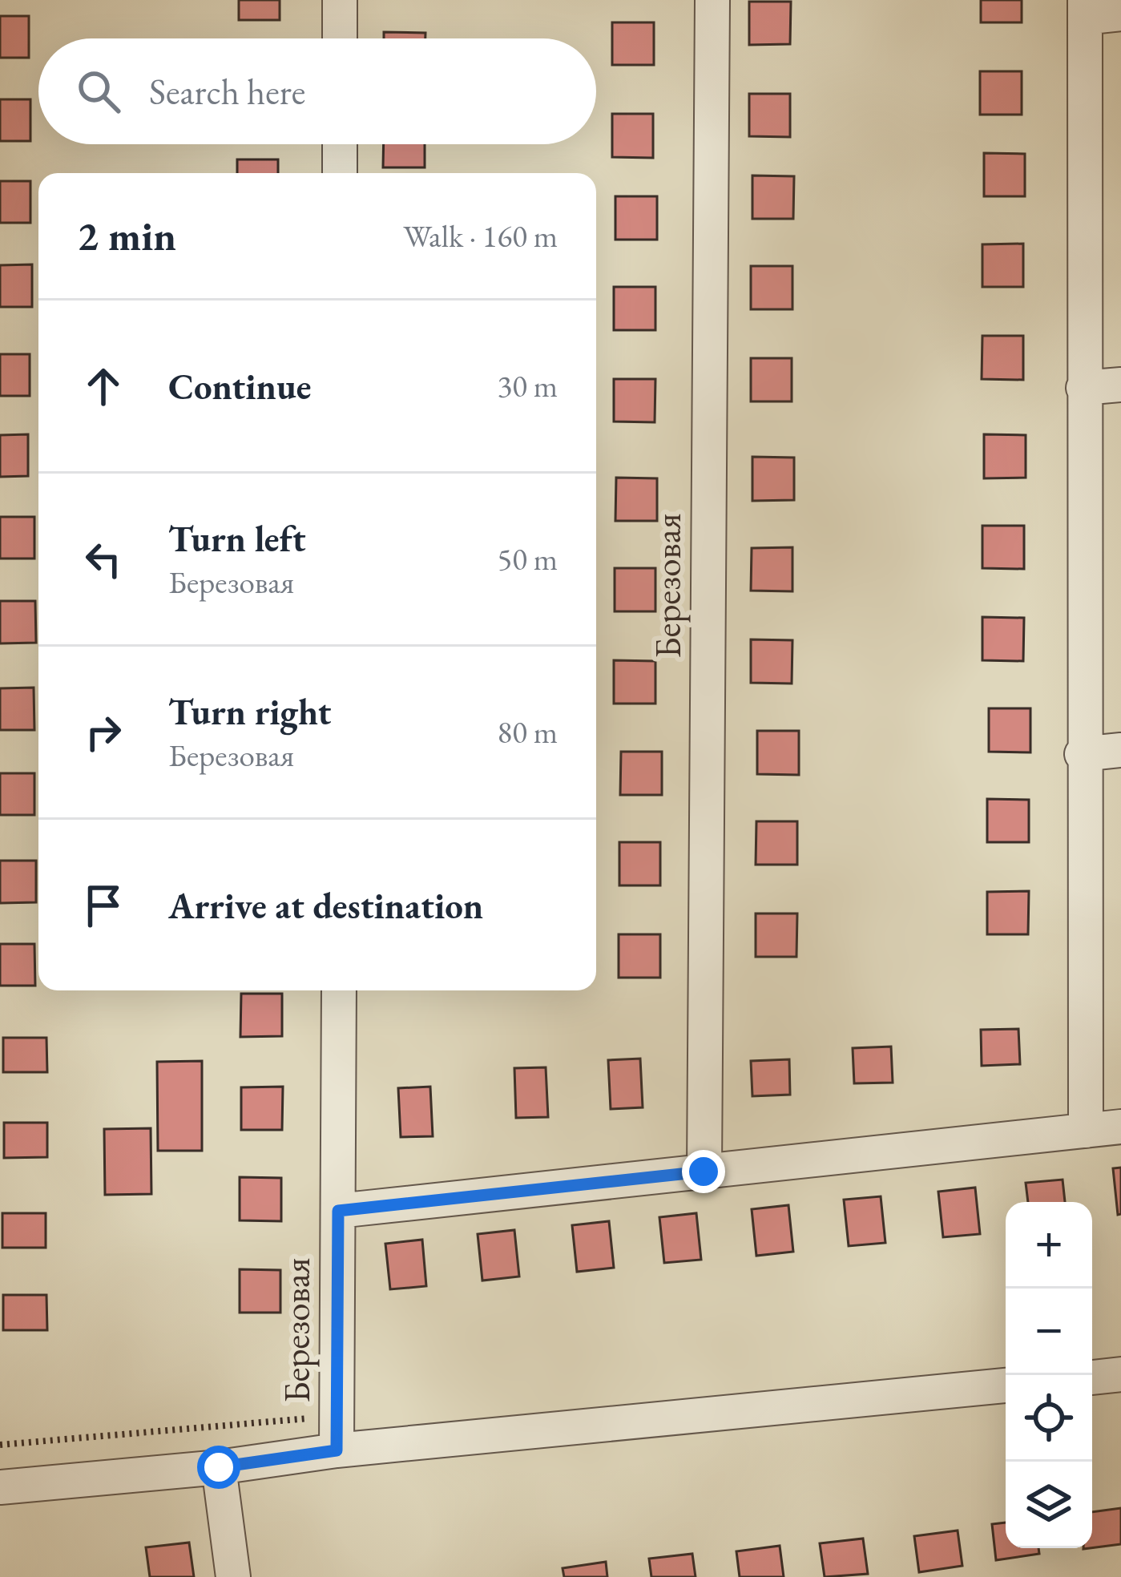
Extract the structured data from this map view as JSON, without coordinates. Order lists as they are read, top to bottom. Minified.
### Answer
{"streets":{"street":["Березовая"]},"page":{"search":"Search here","heading":["2 min","Walk · 160 m"],"list":[["Continue","30 m"],["Turn left","Березовая","50 m"],["Turn right","Березовая","80 m"],"Arrive at destination"],"map_buttons":["+","−"]}}
